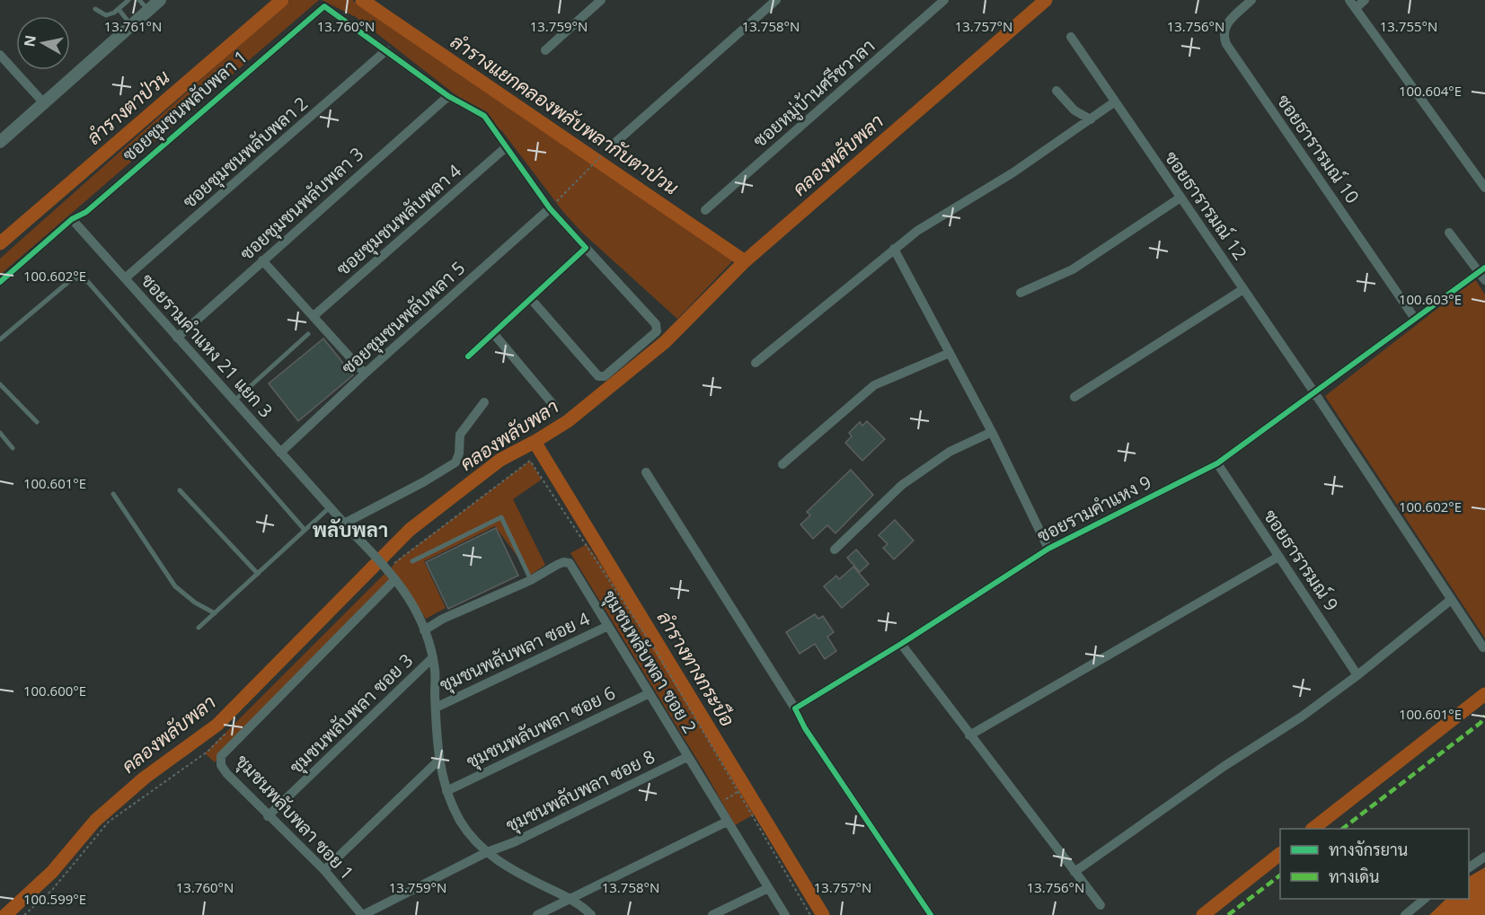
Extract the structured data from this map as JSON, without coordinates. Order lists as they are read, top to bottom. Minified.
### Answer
{"streets":{"street":["ซอยหมู่บ้านศรีชวาลา","ซอยชุมชนพลับพลา 1","ซอยธารารมณ์ 10","ซอยชุมชนพลับพลา 2","ซอยชุมชนพลับพลา 3","ซอยธารารมณ์ 12","ซอยชุมชนพลับพลา 4","ซอยชุมชนพลับพลา 5","ซอยรามคำแหง 21 แยก 3","ซอยรามคำแหง 9","ซอยธารารมณ์ 9","ชุมชนพลับพลา ซอย 4","ชุมชนพลับพลา ซอย 2","ชุมชนพลับพลา ซอย 3","ชุมชนพลับพลา ซอย 6","ชุมชนพลับพลา ซอย 8","ชุมชนพลับพลา ซอย 1"]},"crossings":[["ซอยชุมชนพลับพลา 1","ซอยชุมชนพลับพลา 2"],["ซอยชุมชนพลับพลา 1","ซอยรามคำแหง 21 แยก 3"],["ซอยธารารมณ์ 10","ซอยรามคำแหง 9"],["ซอยชุมชนพลับพลา 2","ซอยรามคำแหง 21 แยก 3"],["ซอยชุมชนพลับพลา 3","ซอยรามคำแหง 21 แยก 3"],["ซอยธารารมณ์ 12","ซอยรามคำแหง 9"],["ซอยชุมชนพลับพลา 5","ซอยรามคำแหง 21 แยก 3"],["ซอยรามคำแหง 21 แยก 3","ชุมชนพลับพลา ซอย 4"],["ซอยรามคำแหง 21 แยก 3","ชุมชนพลับพลา ซอย 2"],["ซอยรามคำแหง 21 แยก 3","ชุมชนพลับพลา ซอย 3"],["ซอยรามคำแหง 21 แยก 3","ชุมชนพลับพลา ซอย 6"],["ซอยรามคำแหง 21 แยก 3","ชุมชนพลับพลา ซอย 8"],["ซอยรามคำแหง 21 แยก 3","ชุมชนพลับพลา ซอย 1"],["ซอยรามคำแหง 9","ซอยธารารมณ์ 9"],["ชุมชนพลับพลา ซอย 4","ชุมชนพลับพลา ซอย 2"],["ชุมชนพลับพลา ซอย 2","ชุมชนพลับพลา ซอย 6"],["ชุมชนพลับพลา ซอย 2","ชุมชนพลับพลา ซอย 8"],["ชุมชนพลับพลา ซอย 3","ชุมชนพลับพลา ซอย 1"],["ชุมชนพลับพลา ซอย 8","ชุมชนพลับพลา ซอย 1"]],"districts":["พลับพลา"],"water":["ลำรางตาป่วน","ลำรางแยกคลองพลับพลากับตาป่วน","คลองพลับพลา","ลำรางทางกระบือ"],"legend":["ทางจักรยาน","ทางเดิน"],"north":"left","coordinates":["13.761°N","13.760°N","13.759°N","13.758°N","13.757°N","13.756°N","13.755°N","100.604°E","100.602°E","100.603°E","100.601°E","100.600°E","100.599°E"]}
